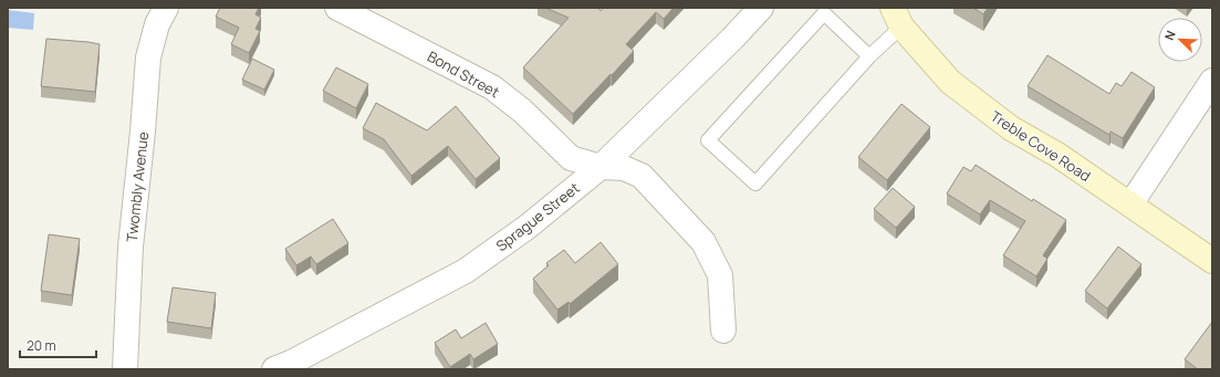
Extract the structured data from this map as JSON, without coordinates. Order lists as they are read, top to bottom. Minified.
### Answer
{"streets":{"street":["Bond Street","Treble Cove Road","Twombly Avenue","Sprague Street"]},"crossings":[["Bond Street","Sprague Street"]],"scale_bar":"20 m","north":"top left"}
